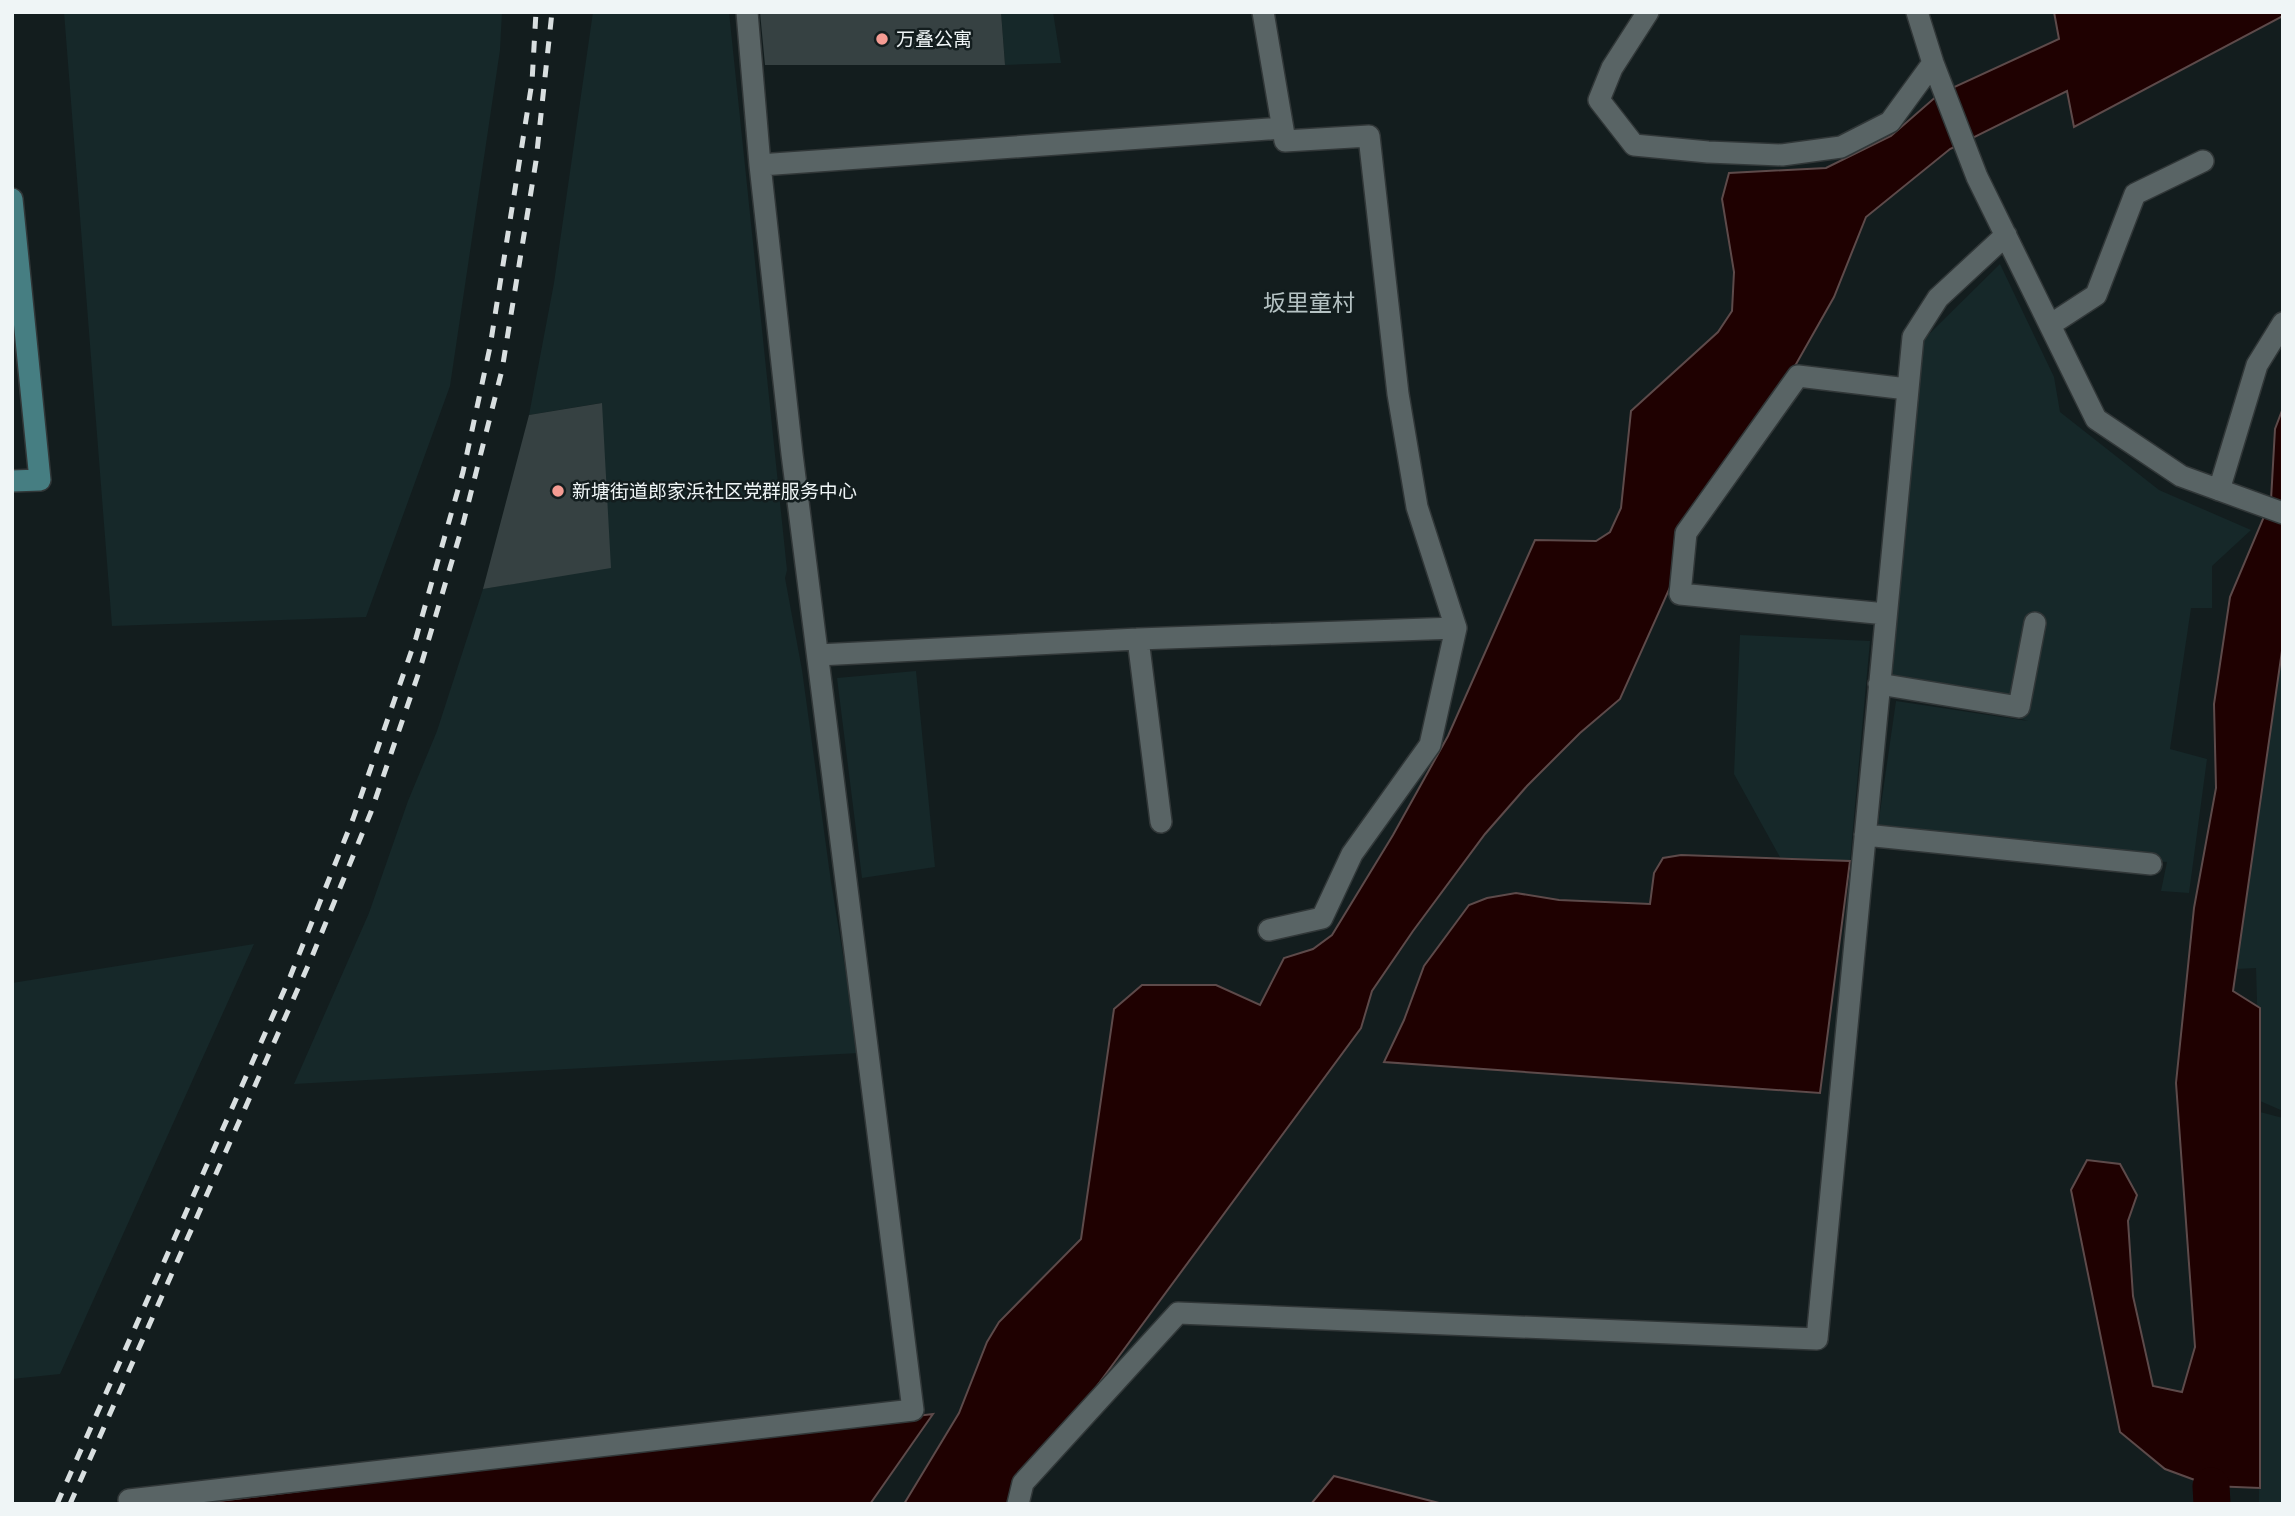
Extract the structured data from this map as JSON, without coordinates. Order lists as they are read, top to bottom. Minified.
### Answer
{"districts":["坂里童村"],"places":["万叠公寓","新塘街道郎家浜社区党群服务中心"]}
